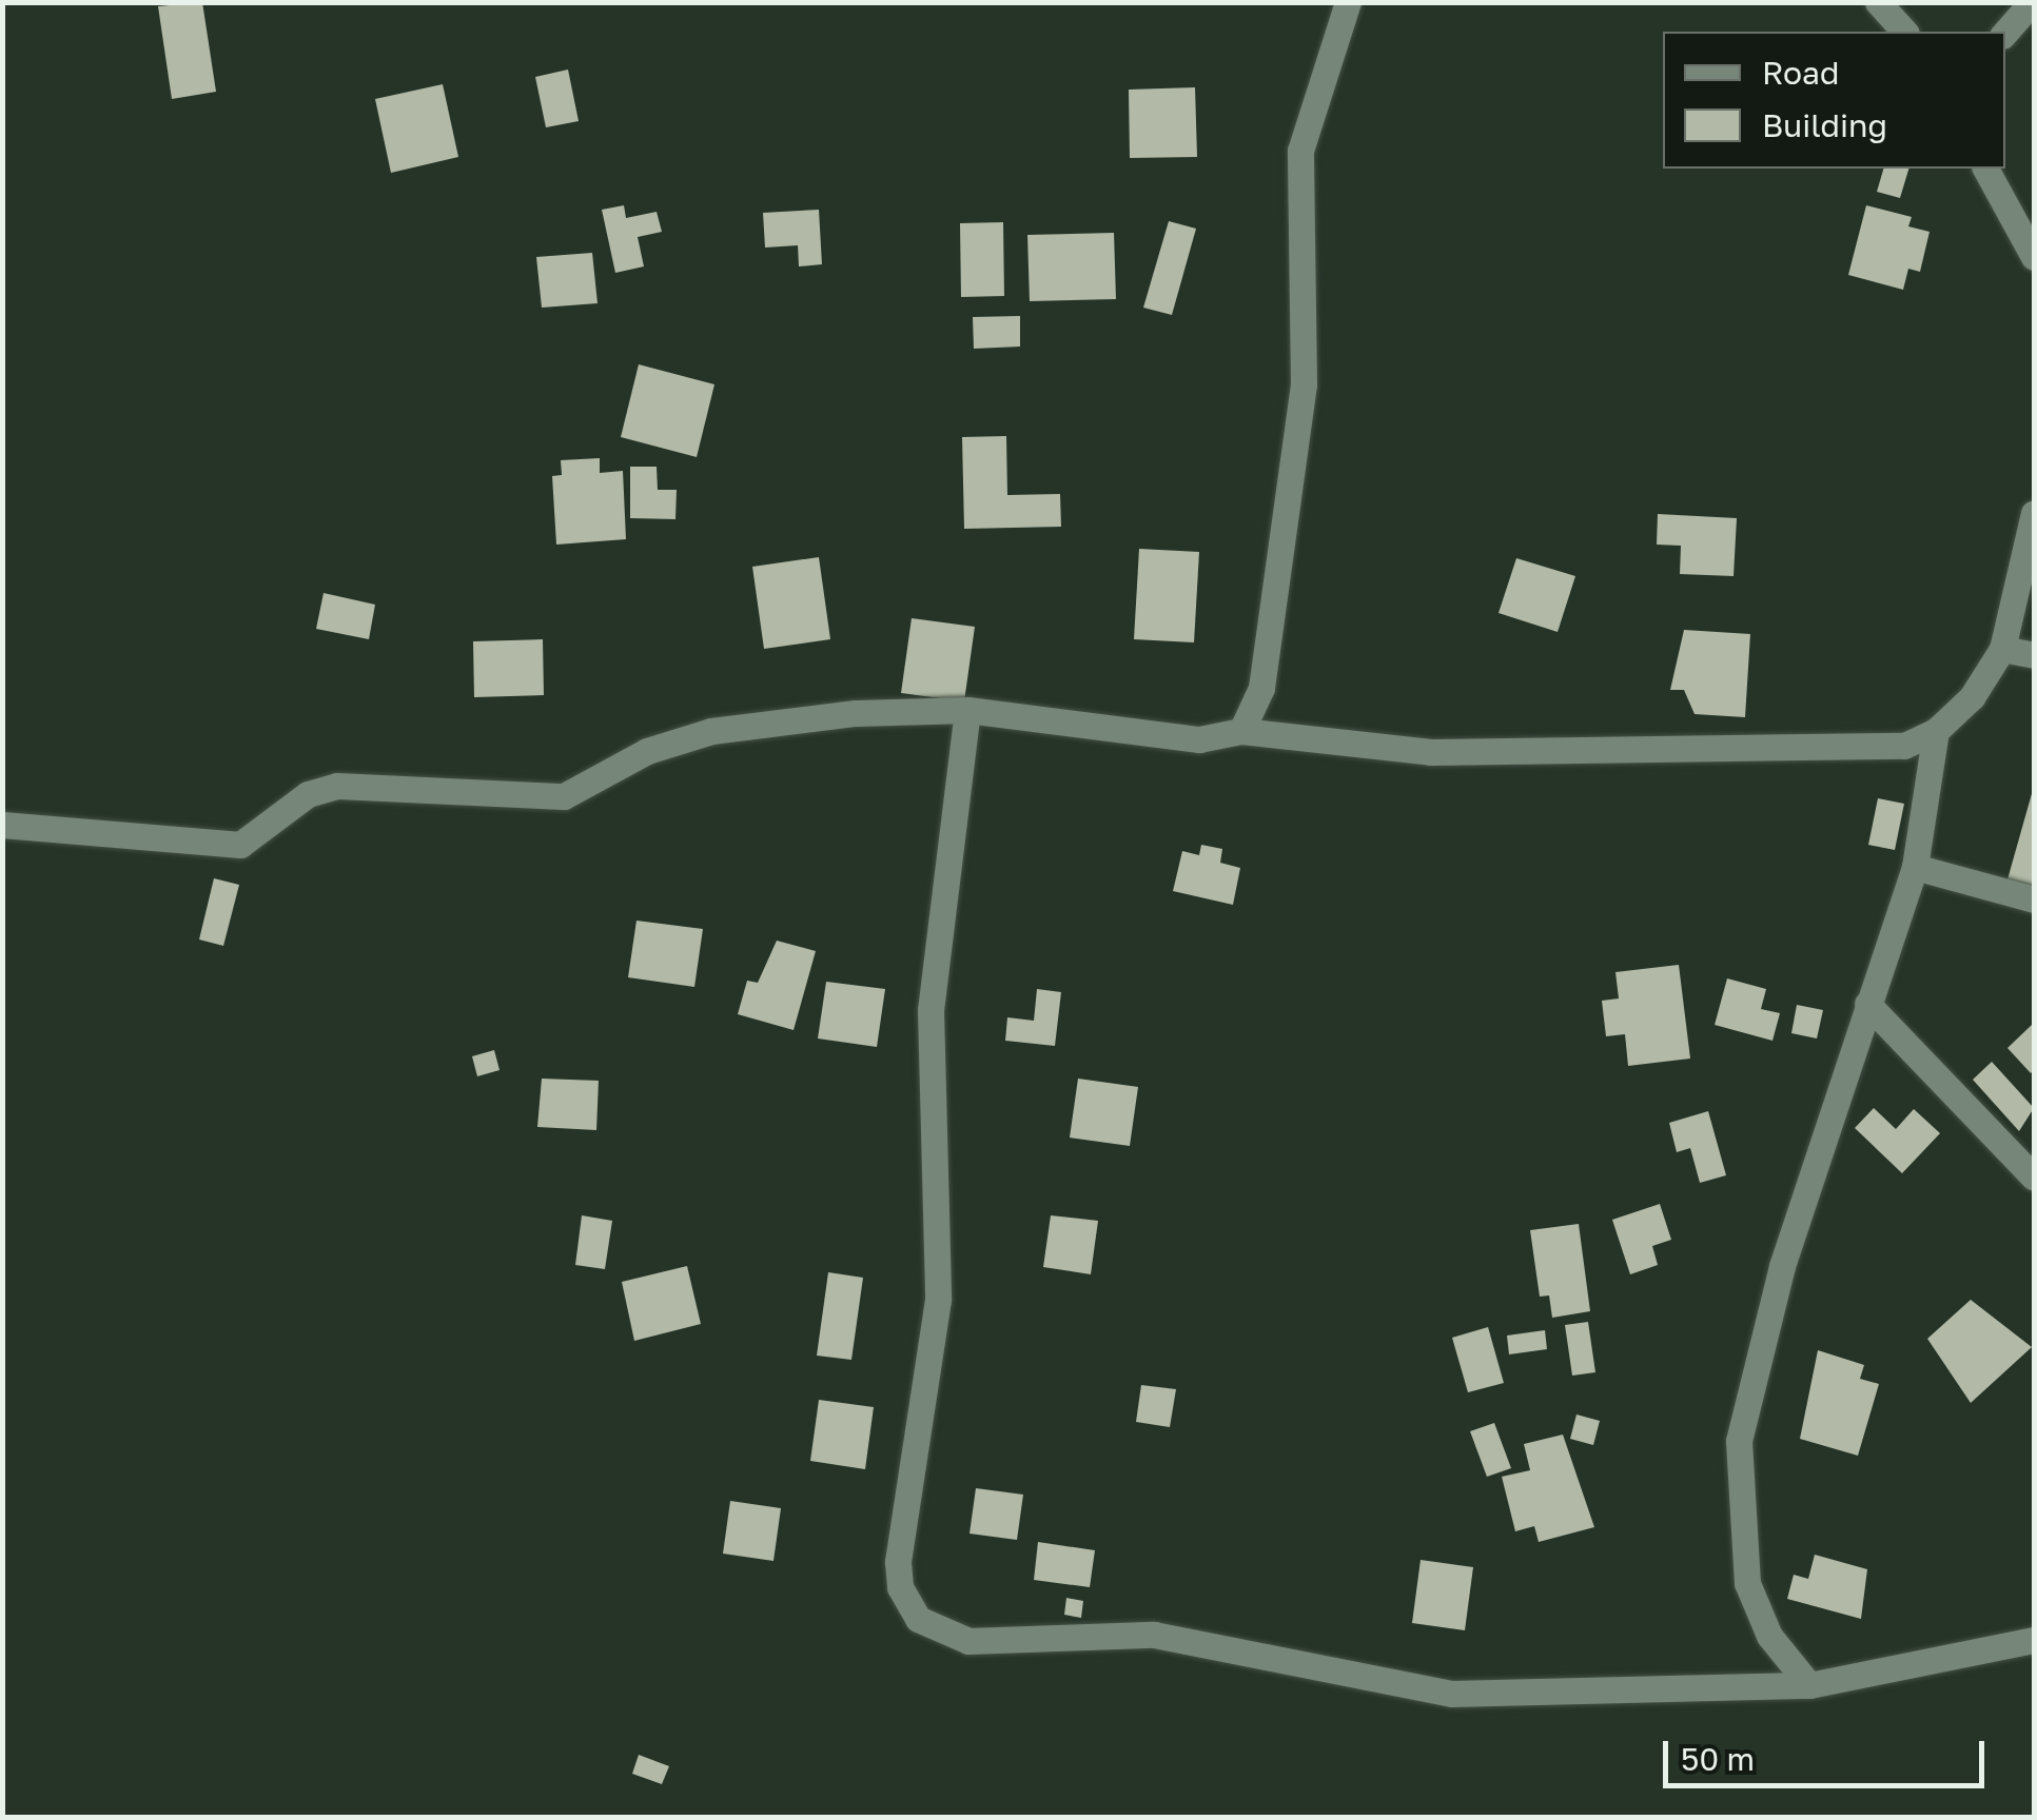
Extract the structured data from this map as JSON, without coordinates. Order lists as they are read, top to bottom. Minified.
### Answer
{"legend":["Road","Building"],"scale_bar":"50 m"}
